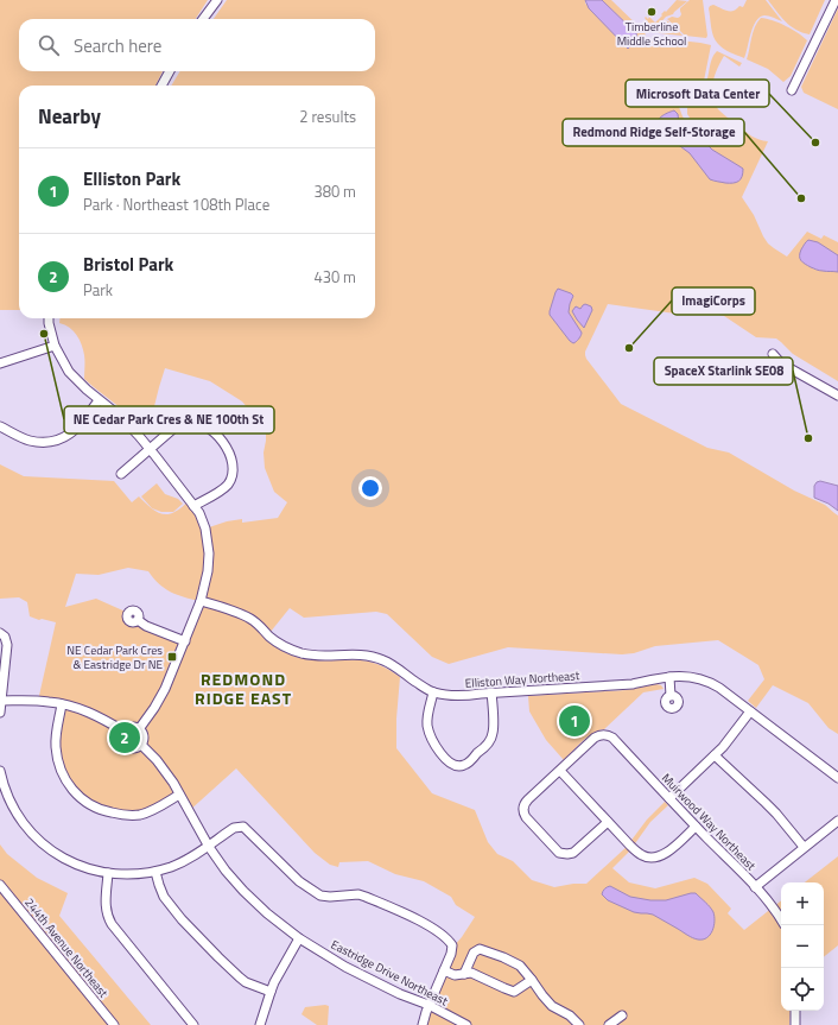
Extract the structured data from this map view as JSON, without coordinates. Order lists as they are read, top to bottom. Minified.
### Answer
{"streets":{"street":["Elliston Way Northeast","Muirwood Way Northeast","244th Avenue Northeast","Eastridge Drive Northeast"]},"districts":["REDMOND RIDGE EAST"],"places":{"other":["Timberline Middle School","Microsoft Data Center","Redmond Ridge Self-Storage","NE Cedar Park Cres & NE 100th St","ImagiCorps","SpaceX Starlink SE08"],"transit":["NE Cedar Park Cres & Eastridge Dr NE"]},"page":{"search":"Search here","heading":["Nearby","2 results"],"list":[{"mark":"1","name":"Elliston Park","note":"Park · Northeast 108th Place","value":"380 m"},{"mark":"2","name":"Bristol Park","note":"Park","value":"430 m"}],"pins":["1","2"],"map_buttons":["+","−"]}}
